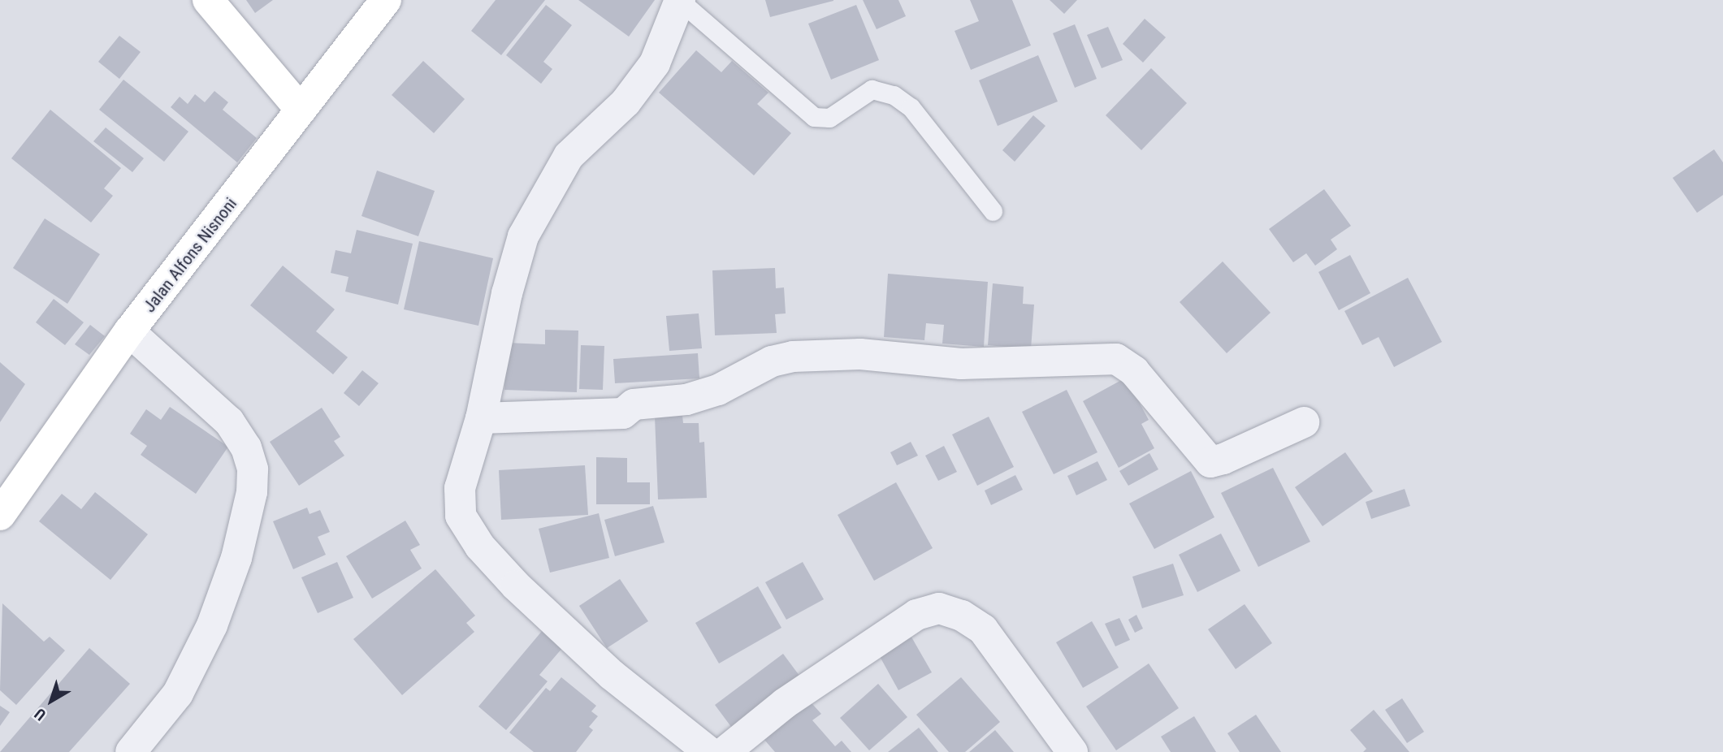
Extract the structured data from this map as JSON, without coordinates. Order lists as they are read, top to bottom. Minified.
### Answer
{"streets":{"main road":["Jalan Alfons Nisnoni"]},"north":"bottom left"}
